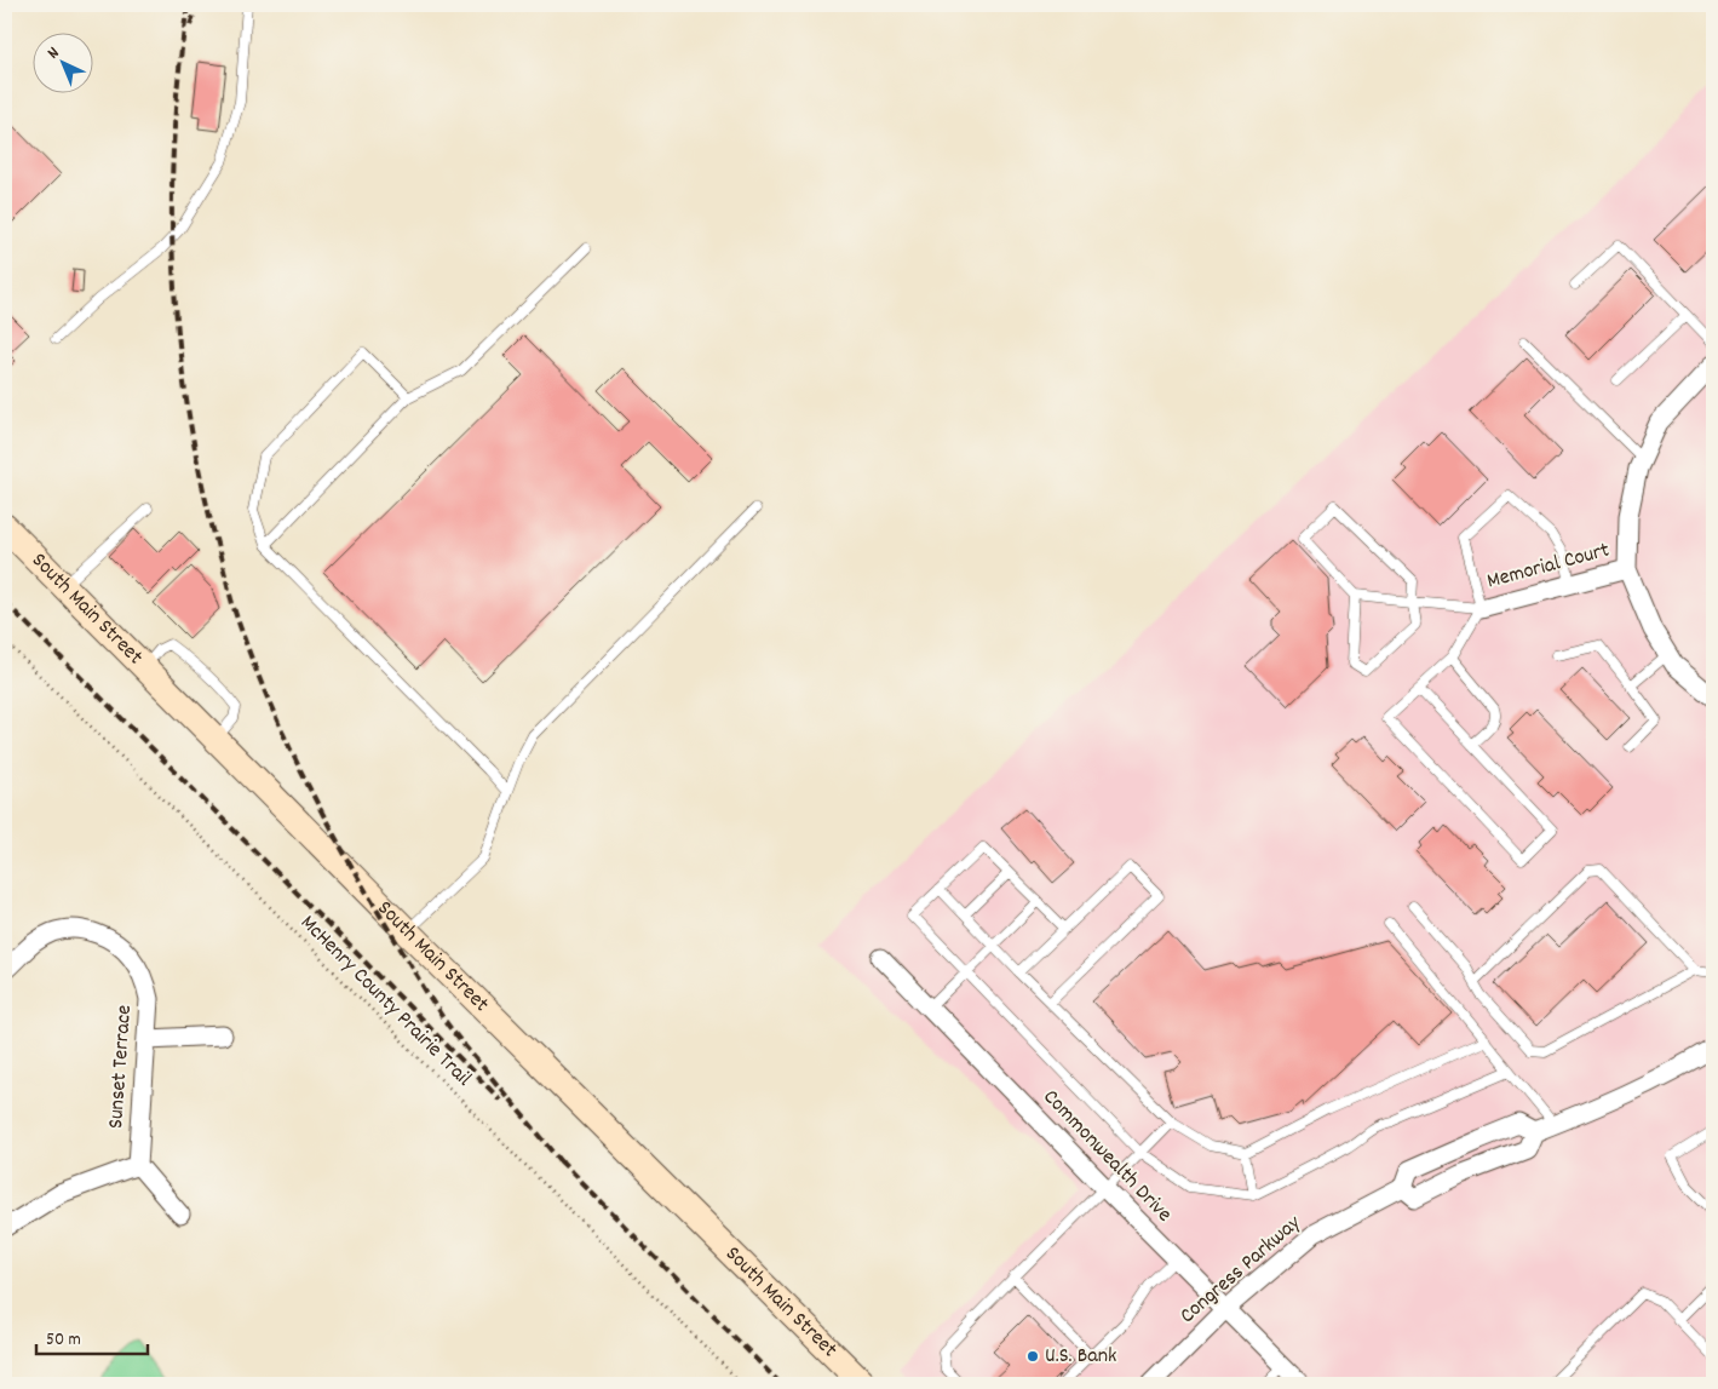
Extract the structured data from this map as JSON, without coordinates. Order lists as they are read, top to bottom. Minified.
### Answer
{"streets":{"street":["Memorial Court","South Main Street","Sunset Terrace","Commonwealth Drive","Congress Parkway"],"path":["McHenry County Prairie Trail"]},"crossings":[["Commonwealth Drive","Congress Parkway"]],"places":["U.S. Bank"],"scale_bar":"50 m","north":"top left"}
